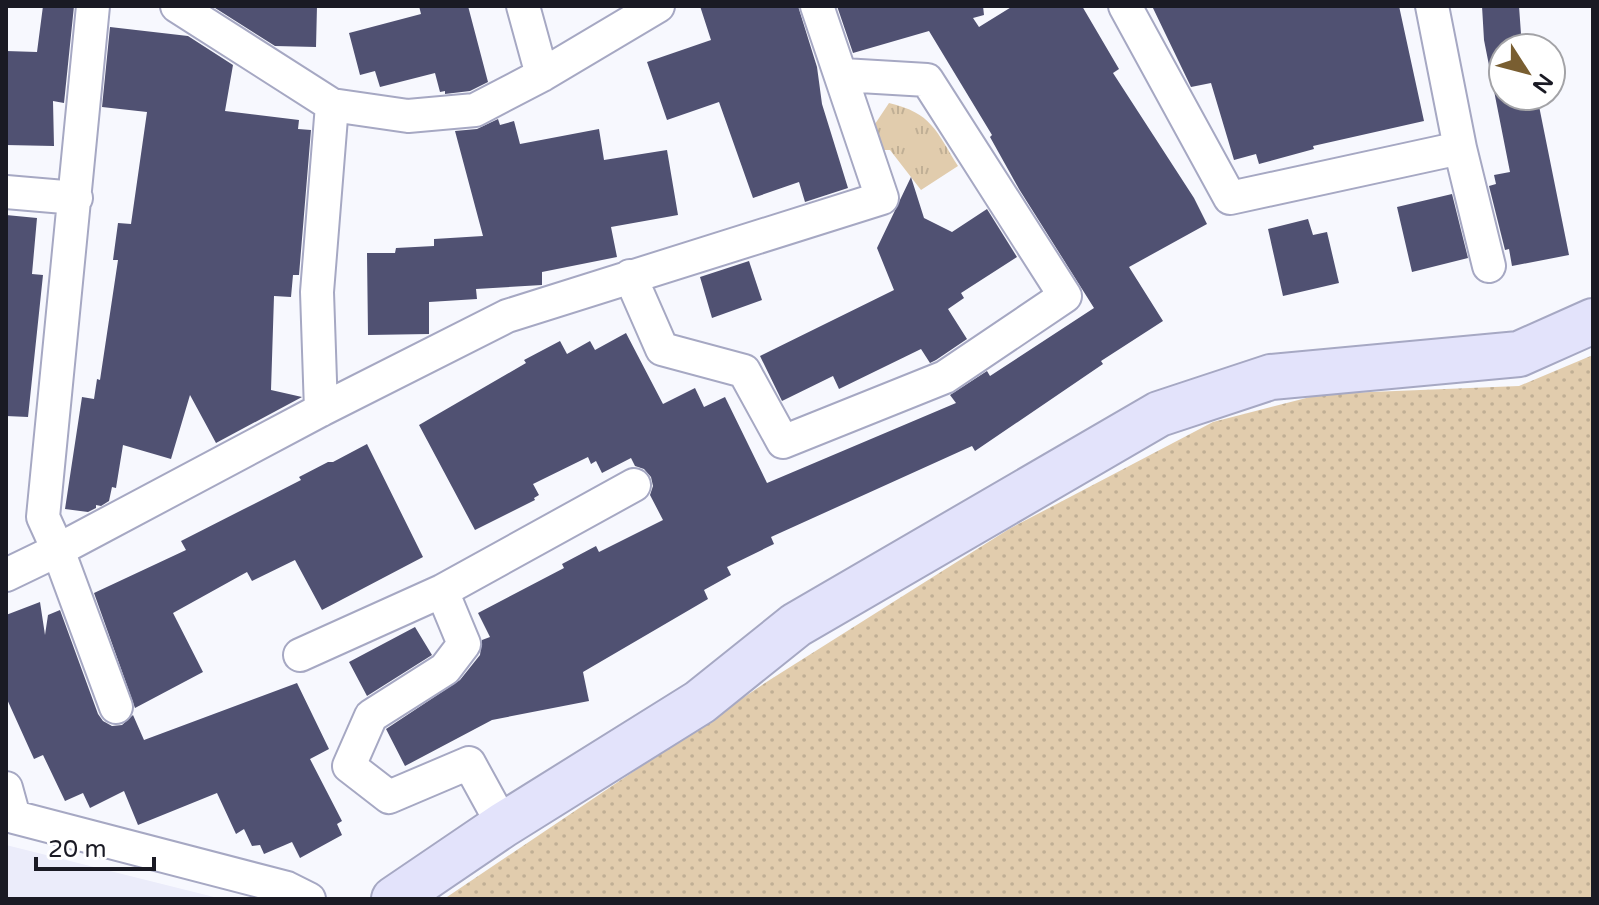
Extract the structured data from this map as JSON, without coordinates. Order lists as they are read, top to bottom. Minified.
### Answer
{"scale_bar":"20 m","north":"bottom right"}
